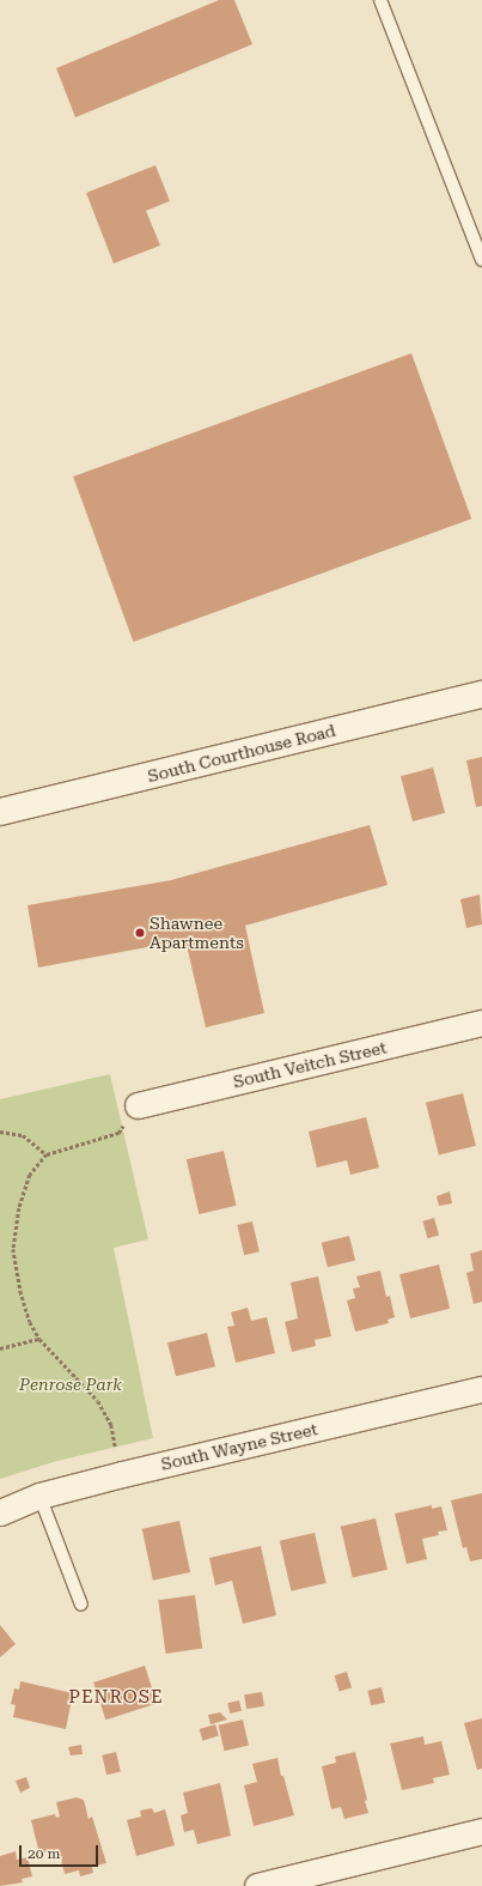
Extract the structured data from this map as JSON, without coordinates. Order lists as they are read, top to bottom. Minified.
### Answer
{"streets":{"street":["South Courthouse Road","South Veitch Street","South Wayne Street"]},"districts":["PENROSE"],"parks":["Penrose Park"],"places":["Shawnee Apartments"],"scale_bar":"20 m"}
